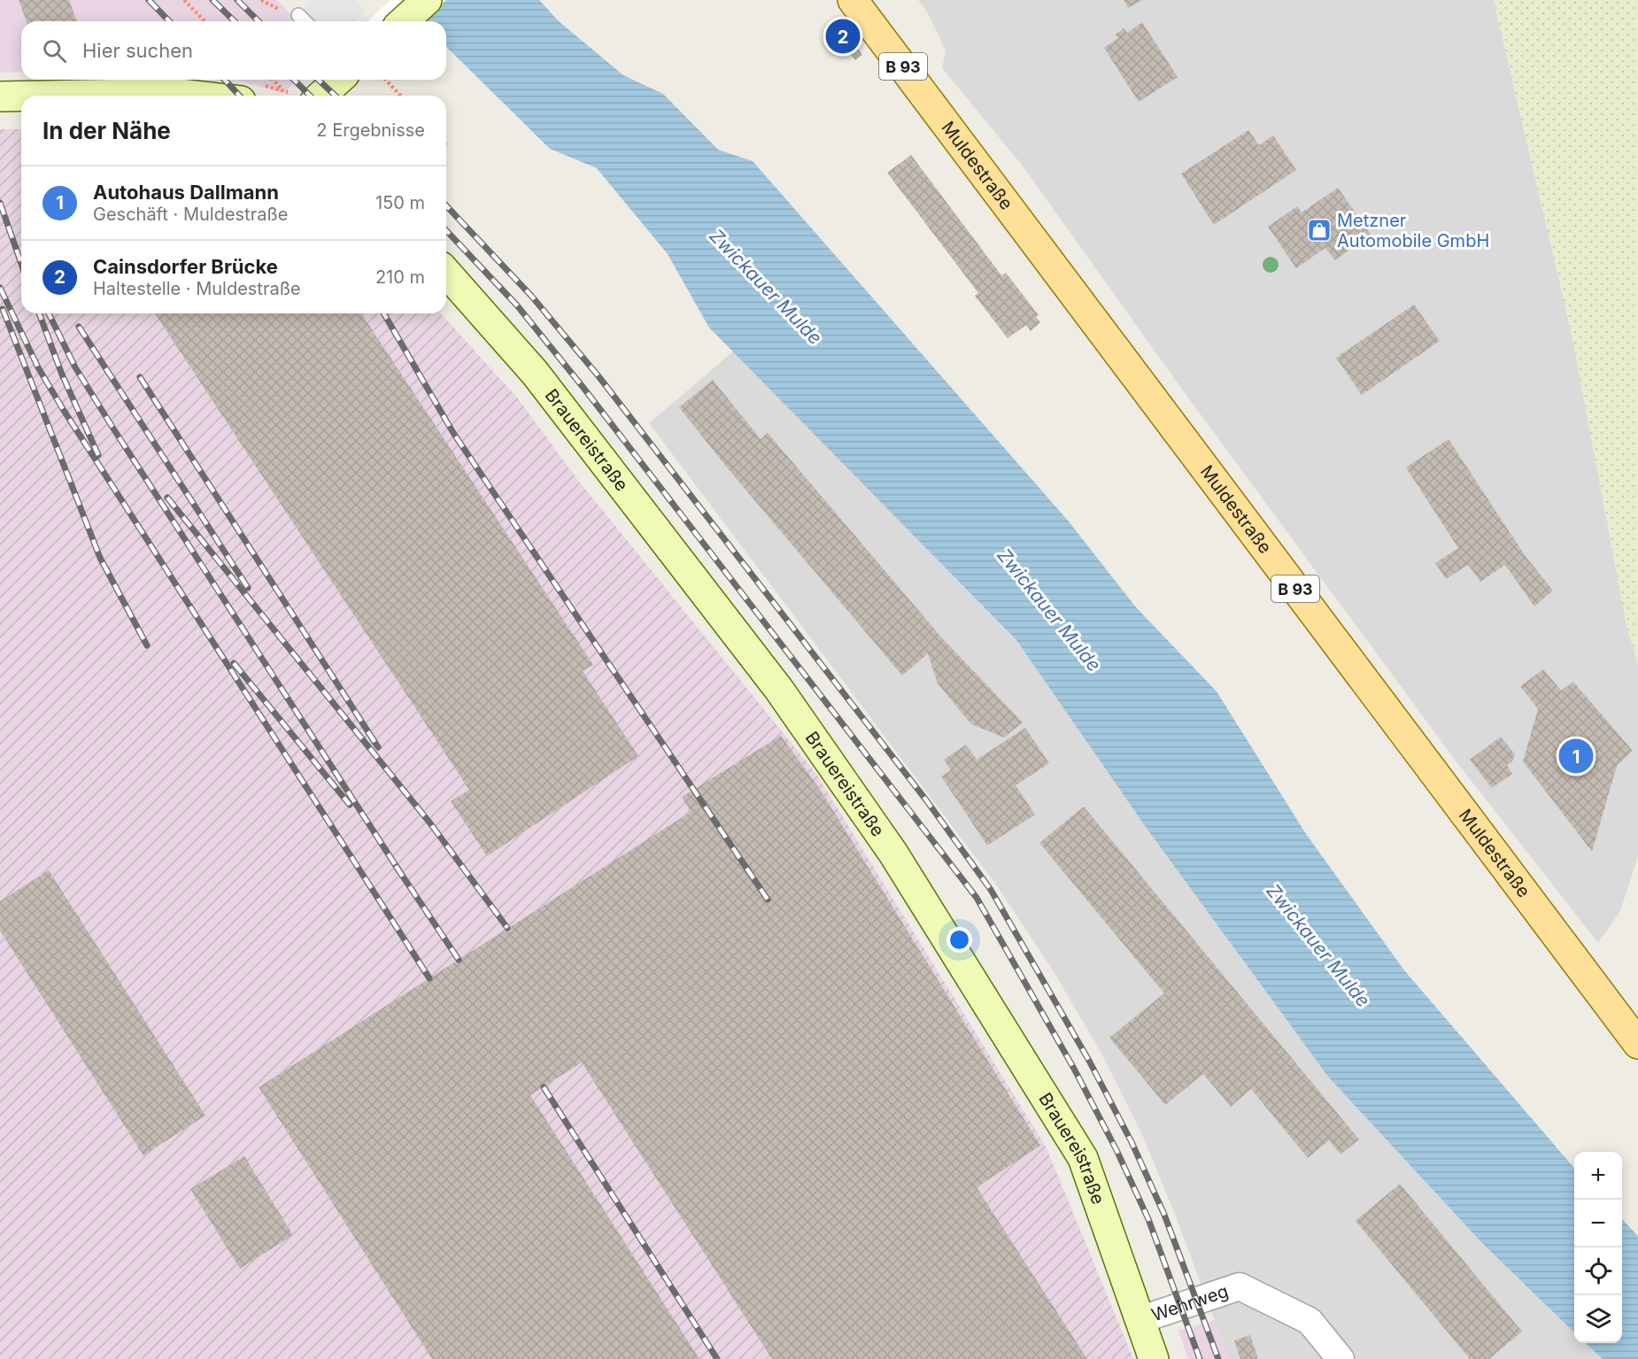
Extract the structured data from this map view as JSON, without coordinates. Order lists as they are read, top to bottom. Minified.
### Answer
{"streets":{"main road":["B 93","Muldestraße"],"street":["Brauereistraße","Wehrweg"]},"crossings":[["Brauereistraße","Wehrweg"]],"water":["Zwickauer Mulde"],"places":{"shop":["Metzner Automobile GmbH"]},"page":{"pins":["2","1"],"search":"Hier suchen","heading":["In der Nähe","2 Ergebnisse"],"list":[{"mark":"1","name":"Autohaus Dallmann","note":"Geschäft · Muldestraße","value":"150 m"},{"mark":"2","name":"Cainsdorfer Brücke","note":"Haltestelle · Muldestraße","value":"210 m"}],"map_buttons":["+","−"]}}
